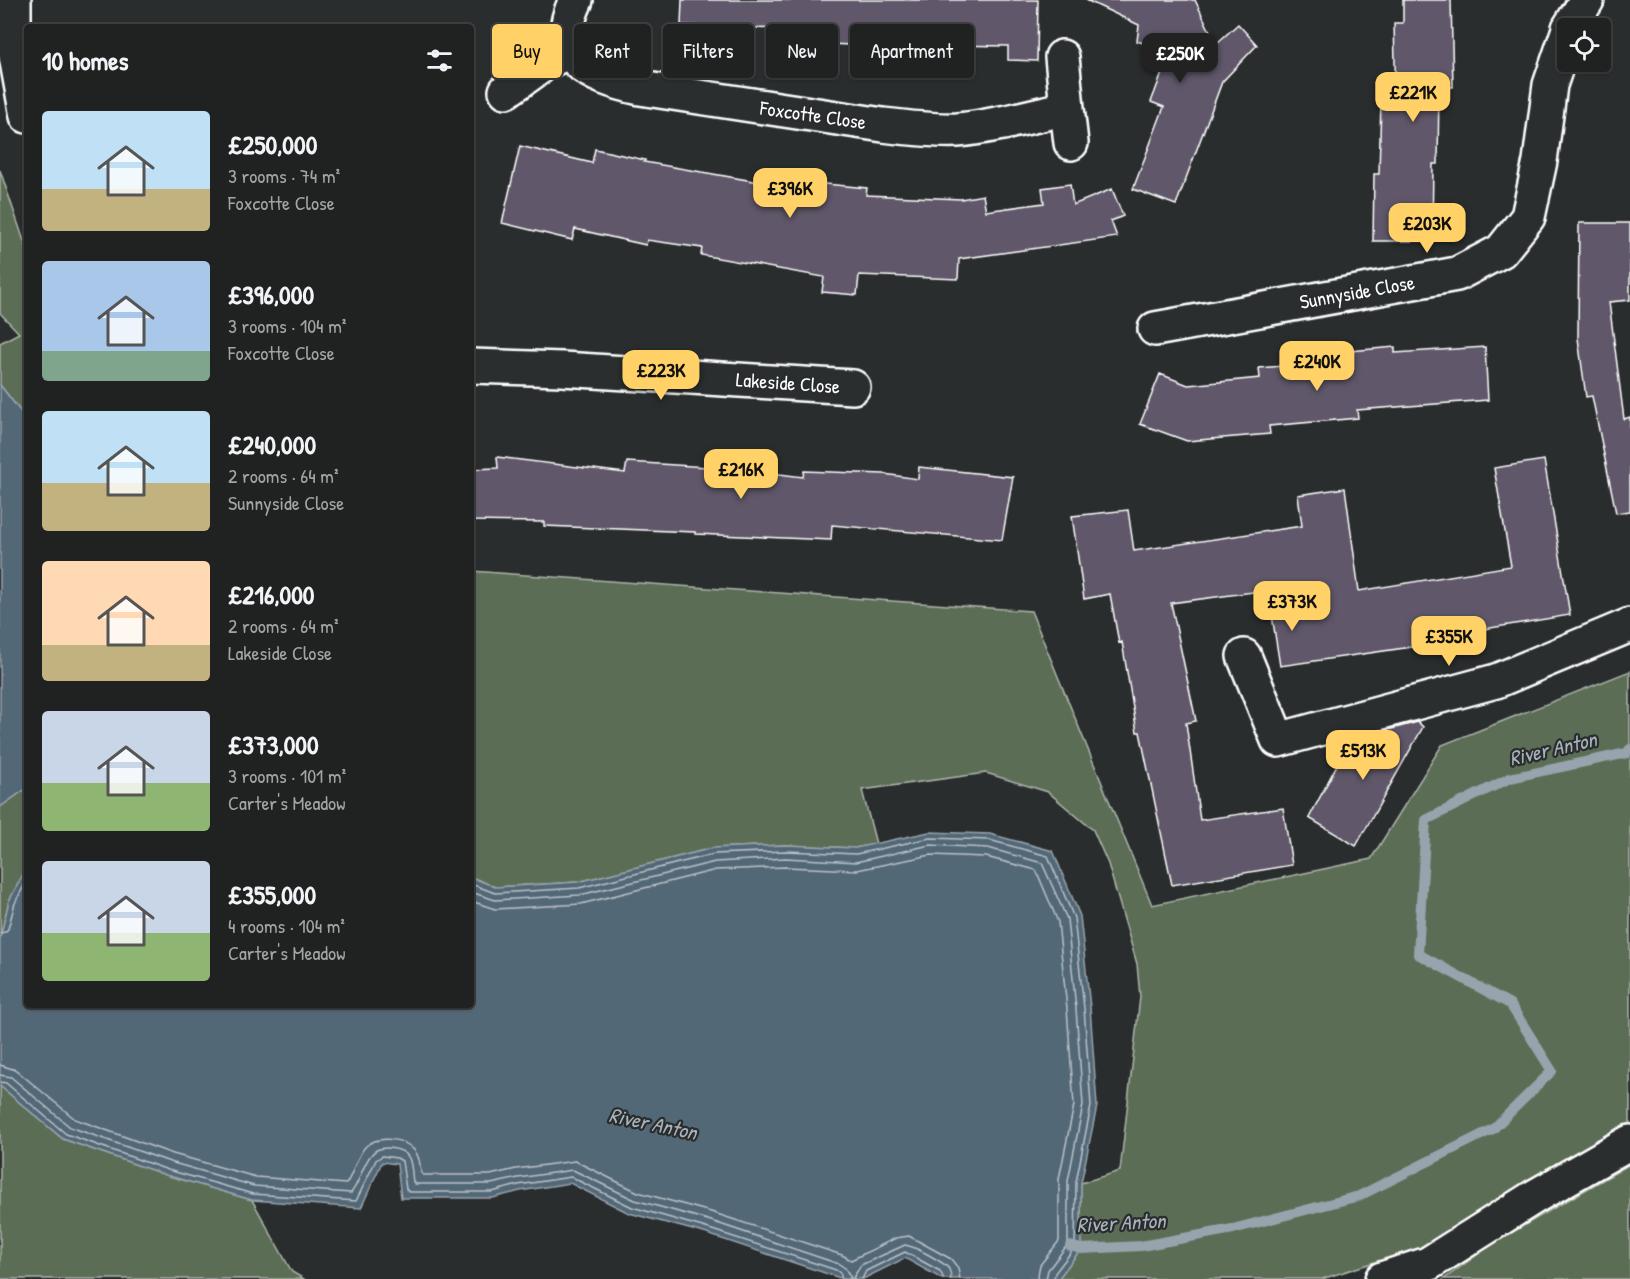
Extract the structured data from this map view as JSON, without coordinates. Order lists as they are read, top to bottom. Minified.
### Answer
{"streets":{"street":["Foxcotte Close","Sunnyside Close","Lakeside Close"]},"water":["River Anton"],"page":{"chip":["Buy","Rent","Filters","New","Apartment"],"heading":"10 homes","price":["£250K","£221K","£396K","£203K","£240K","£223K","£216K","£373K","£355K","£513K"],"list":[{"name":"£250,000","note":"3 rooms · 74 m² · Foxcotte Close"},{"name":"£396,000","note":"3 rooms · 104 m² · Foxcotte Close"},{"name":"£240,000","note":"2 rooms · 64 m² · Sunnyside Close"},{"name":"£216,000","note":"2 rooms · 64 m² · Lakeside Close"},{"name":"£373,000","note":"3 rooms · 101 m² · Carter's Meadow"},{"name":"£355,000","note":"4 rooms · 104 m² · Carter's Meadow"}]}}
